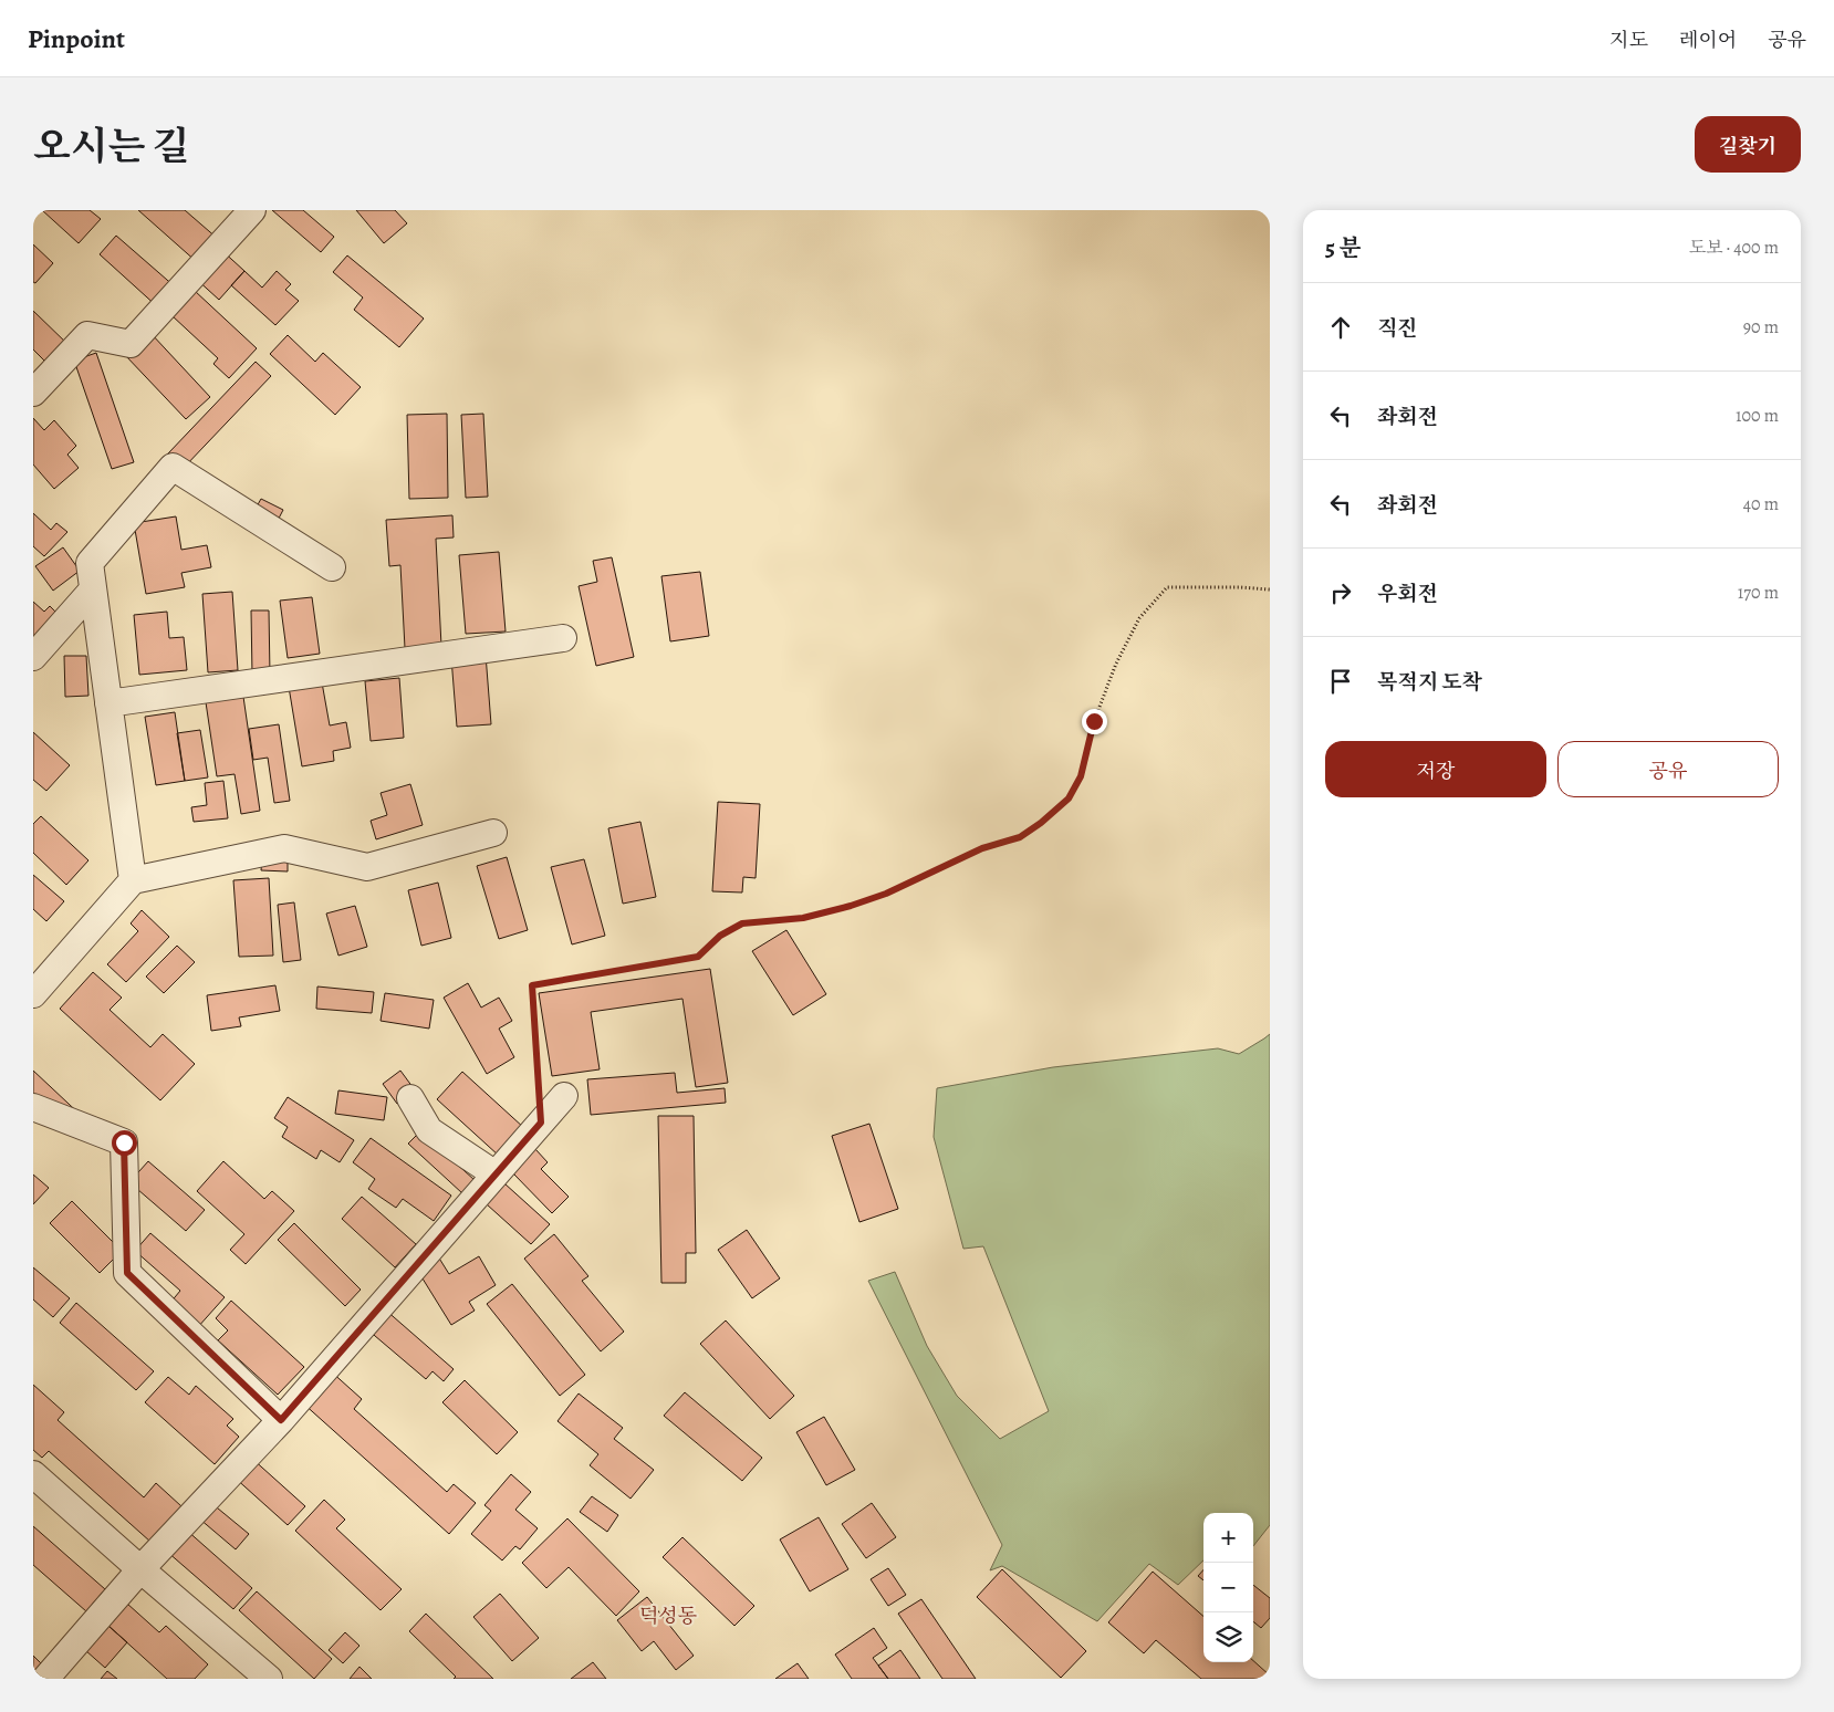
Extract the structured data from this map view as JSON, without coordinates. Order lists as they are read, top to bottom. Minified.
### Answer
{"districts":["덕성동"],"page":{"header":"Pinpoint","nav":["지도","레이어","공유"],"title":"오시는 길","buttons":["길찾기",["저장","공유"]],"heading":["5 분","도보 · 400 m"],"list":[["직진","90 m"],["좌회전","100 m"],["좌회전","40 m"],["우회전","170 m"],"목적지 도착"],"map_buttons":["+","−"]}}
